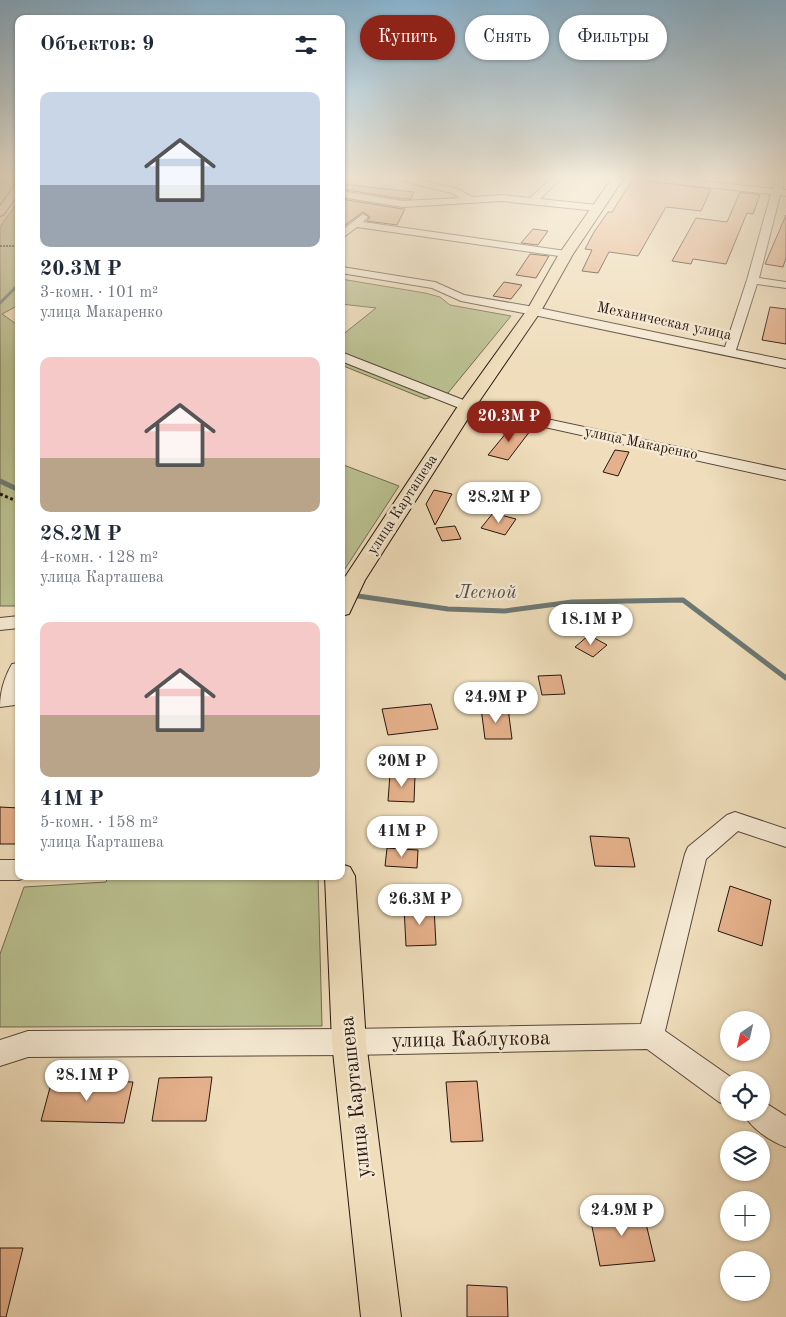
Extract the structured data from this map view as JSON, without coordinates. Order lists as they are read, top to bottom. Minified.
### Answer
{"streets":{"main road":["улица Карташева"],"street":["Механическая улица","улица Макаренко","улица Каблукова"]},"crossings":[["Механическая улица","улица Карташева"],["улица Макаренко","улица Карташева"],["улица Карташева","улица Каблукова"]],"water":["Лесной"],"north":"bottom left","page":{"chip":["Купить","Снять","Фильтры"],"heading":"Объектов: 9","list":[{"name":"20.3M ₽","note":"3-комн. · 101 m² · улица Макаренко"},{"name":"28.2M ₽","note":"4-комн. · 128 m² · улица Карташева"},{"name":"41M ₽","note":"5-комн. · 158 m² · улица Карташева"}],"price":["20.3M ₽","28.2M ₽","18.1M ₽","24.9M ₽","20M ₽","41M ₽","26.3M ₽","28.1M ₽","24.9M ₽"],"map_buttons":["+","−"]}}
